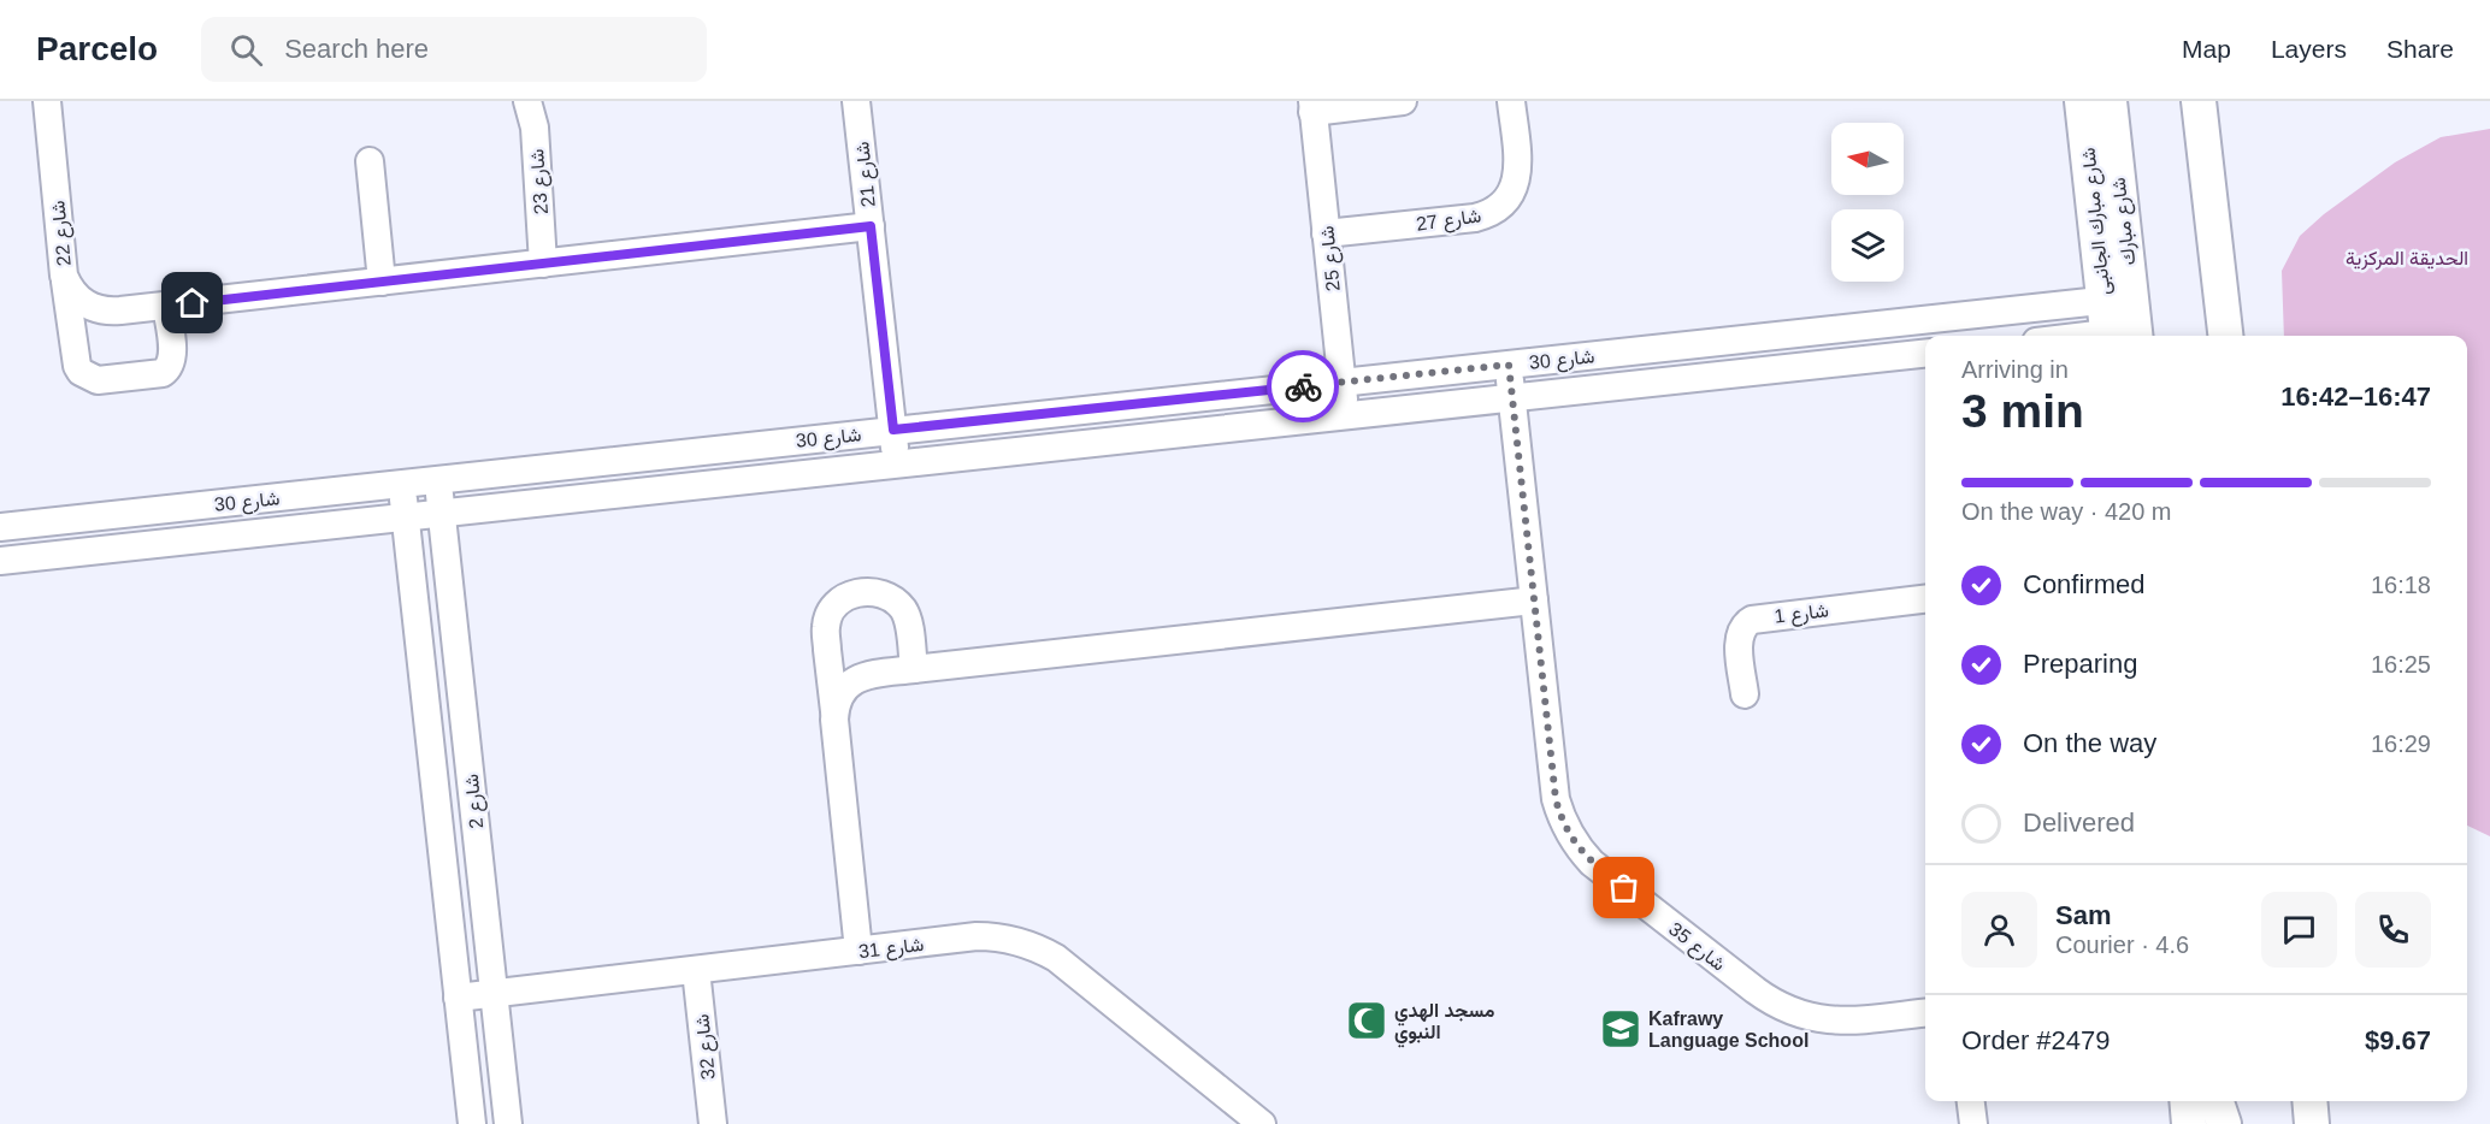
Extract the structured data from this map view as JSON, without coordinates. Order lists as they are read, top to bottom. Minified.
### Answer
{"streets":{"main road":["شارع مبارك الجانبى","شارع مبارك"],"street":["شارع 21","شارع 23","شارع 27","شارع 22","شارع 25","شارع 30","شارع 1","شارع 2","شارع 35","شارع 31","شارع 32"]},"crossings":[["شارع 21","شارع 22"],["شارع 21","شارع 30"],["شارع 23","شارع 22"],["شارع 27","شارع 25"],["شارع مبارك الجانبى","شارع مبارك"],["شارع مبارك الجانبى","شارع 30"],["شارع مبارك","شارع 30"],["شارع 25","شارع 30"],["شارع 30","شارع 2"],["شارع 30","شارع 35"],["شارع 2","شارع 31"],["شارع 31","شارع 32"]],"parks":["الحديقة المركزية"],"places":{"mosque":["مسجد الهدي النبوي"],"school or university":["Kafrawy Language School"]},"north":"left","page":{"header":"Parcelo","search":"Search here","nav":["Map","Layers","Share"],"heading":["3 min","Arriving in","16:42–16:47"],"panel":["Sam","Courier · 4.6","Order #2479","$9.67"],"bar":"On the way · 420 m","list":[["Confirmed","16:18"],["Preparing","16:25"],["On the way","16:29"],"Delivered"]}}
